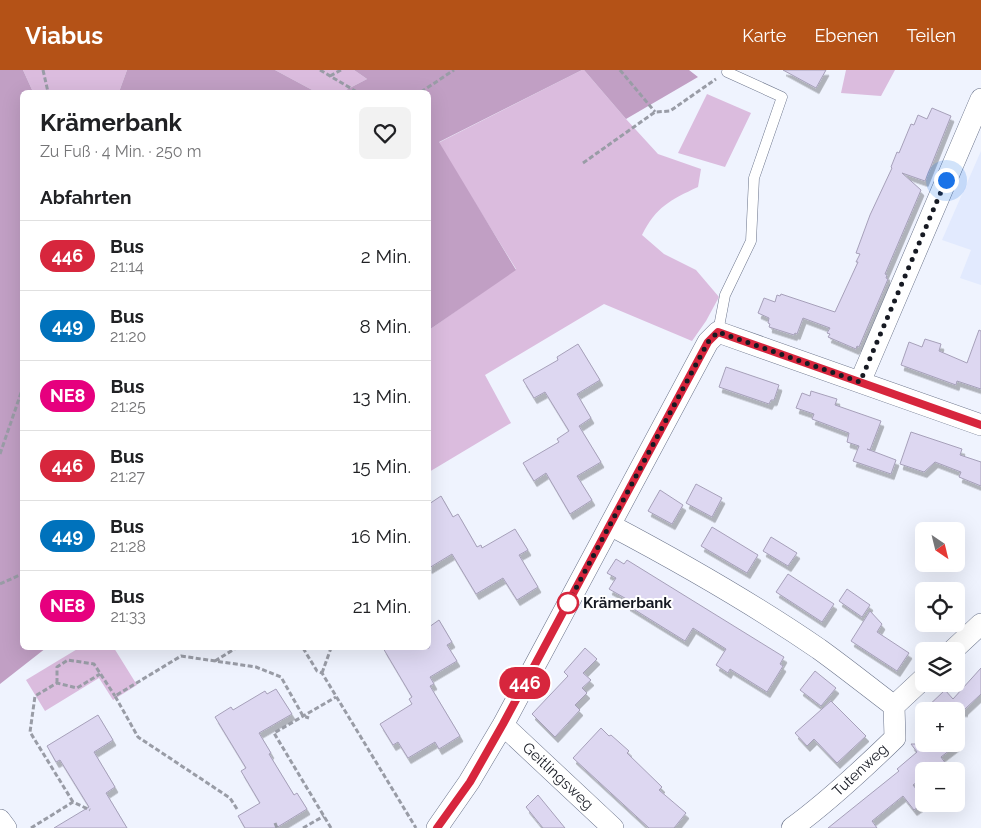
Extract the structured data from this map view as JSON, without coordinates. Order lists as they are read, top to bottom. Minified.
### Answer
{"streets":{"street":["Tutenweg","Geitlingsweg"]},"places":["Krämerbank"],"lines":["bus line 446"],"north":"bottom right","page":{"header":"Viabus","nav":["Karte","Ebenen","Teilen"],"on_map":"446","heading":[["Krämerbank","Zu Fuß · 4 Min. · 250 m"],"Abfahrten"],"list":[{"mark":"446","name":"Bus","note":"21:14","value":"2 Min."},{"mark":"449","name":"Bus","note":"21:20","value":"8 Min."},{"mark":"NE8","name":"Bus","note":"21:25","value":"13 Min."},{"mark":"446","name":"Bus","note":"21:27","value":"15 Min."},{"mark":"449","name":"Bus","note":"21:28","value":"16 Min."},{"mark":"NE8","name":"Bus","note":"21:33","value":"21 Min."}],"map_buttons":["+","−"]}}
